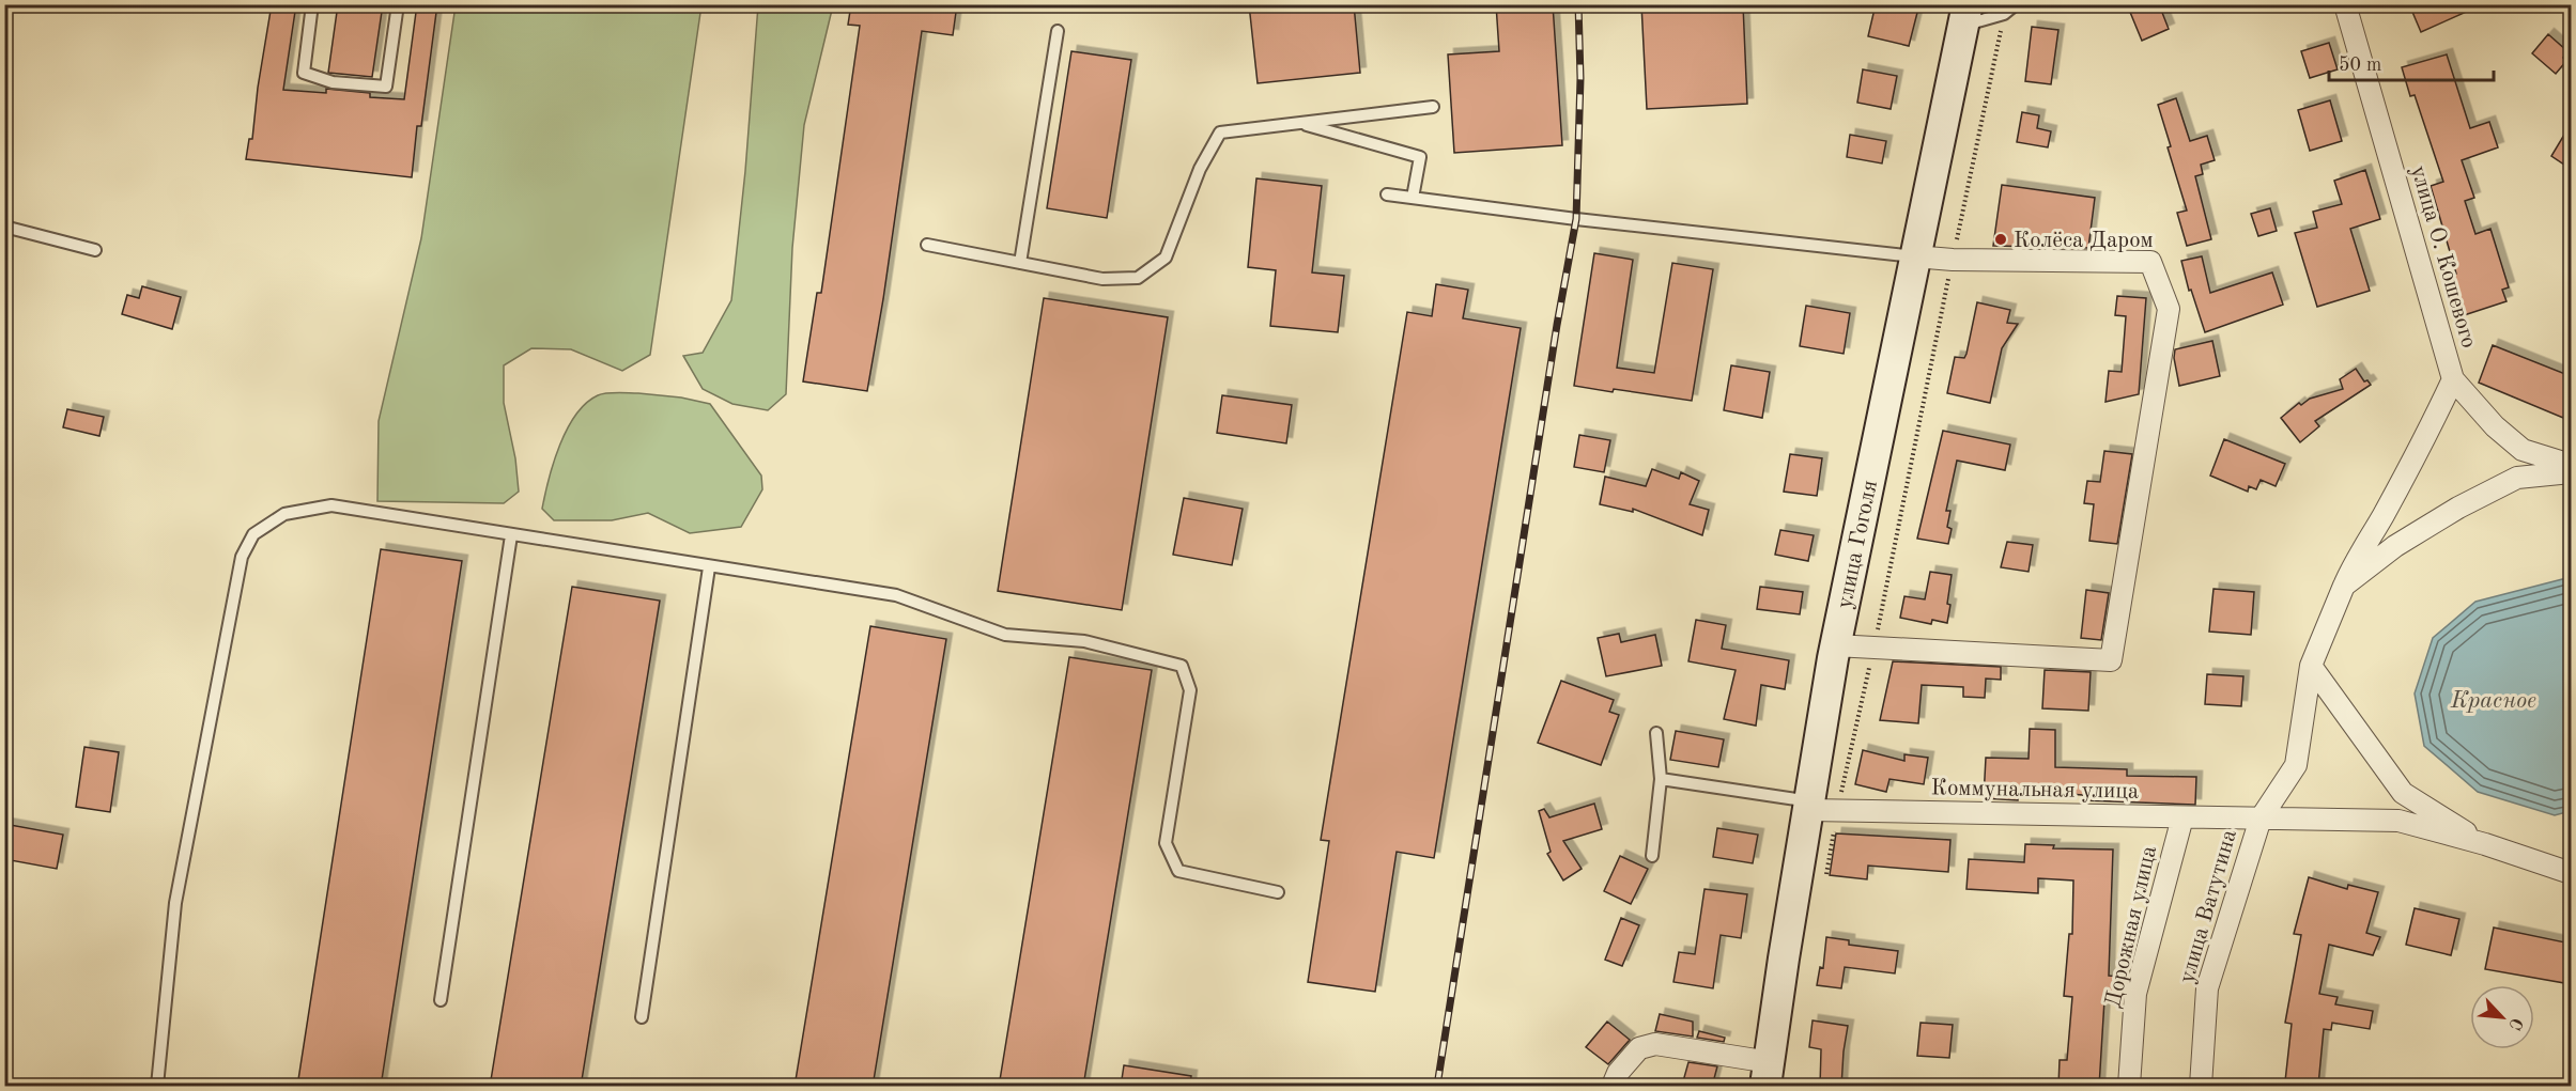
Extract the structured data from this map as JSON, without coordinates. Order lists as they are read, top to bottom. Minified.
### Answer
{"streets":{"main road":["улица Гоголя"],"street":["улица О. Кошевого","Коммунальная улица","улица Ватутина","Дорожная улица"]},"crossings":[["улица Гоголя","Коммунальная улица"],["Коммунальная улица","улица Ватутина"],["Коммунальная улица","Дорожная улица"]],"water":["Красное"],"places":["Колёса Даром"],"scale_bar":"50 m","north":"bottom right"}
